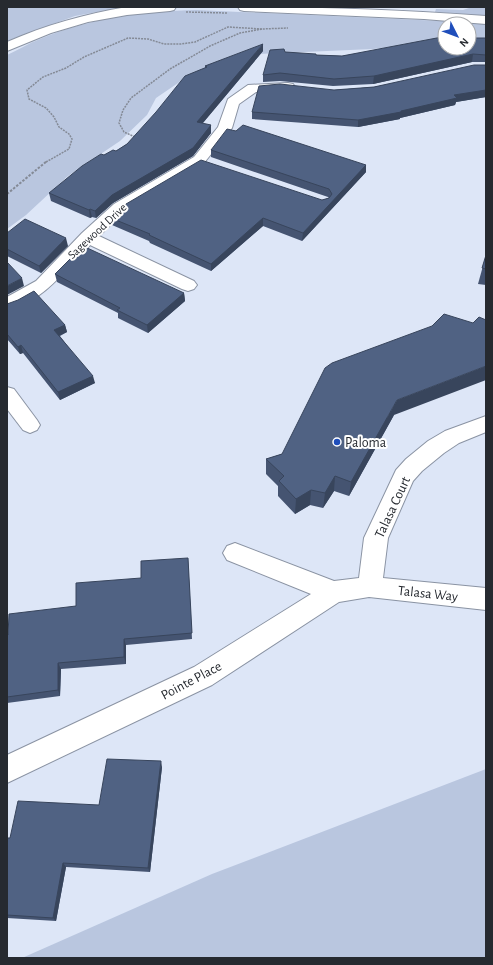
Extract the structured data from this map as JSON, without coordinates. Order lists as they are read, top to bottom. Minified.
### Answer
{"streets":{"street":["Sagewood Drive","Talasa Court","Talasa Way","Pointe Place"]},"crossings":[["Talasa Court","Talasa Way"],["Talasa Court","Pointe Place"],["Talasa Way","Pointe Place"]],"places":["Paloma"],"north":"bottom right"}
